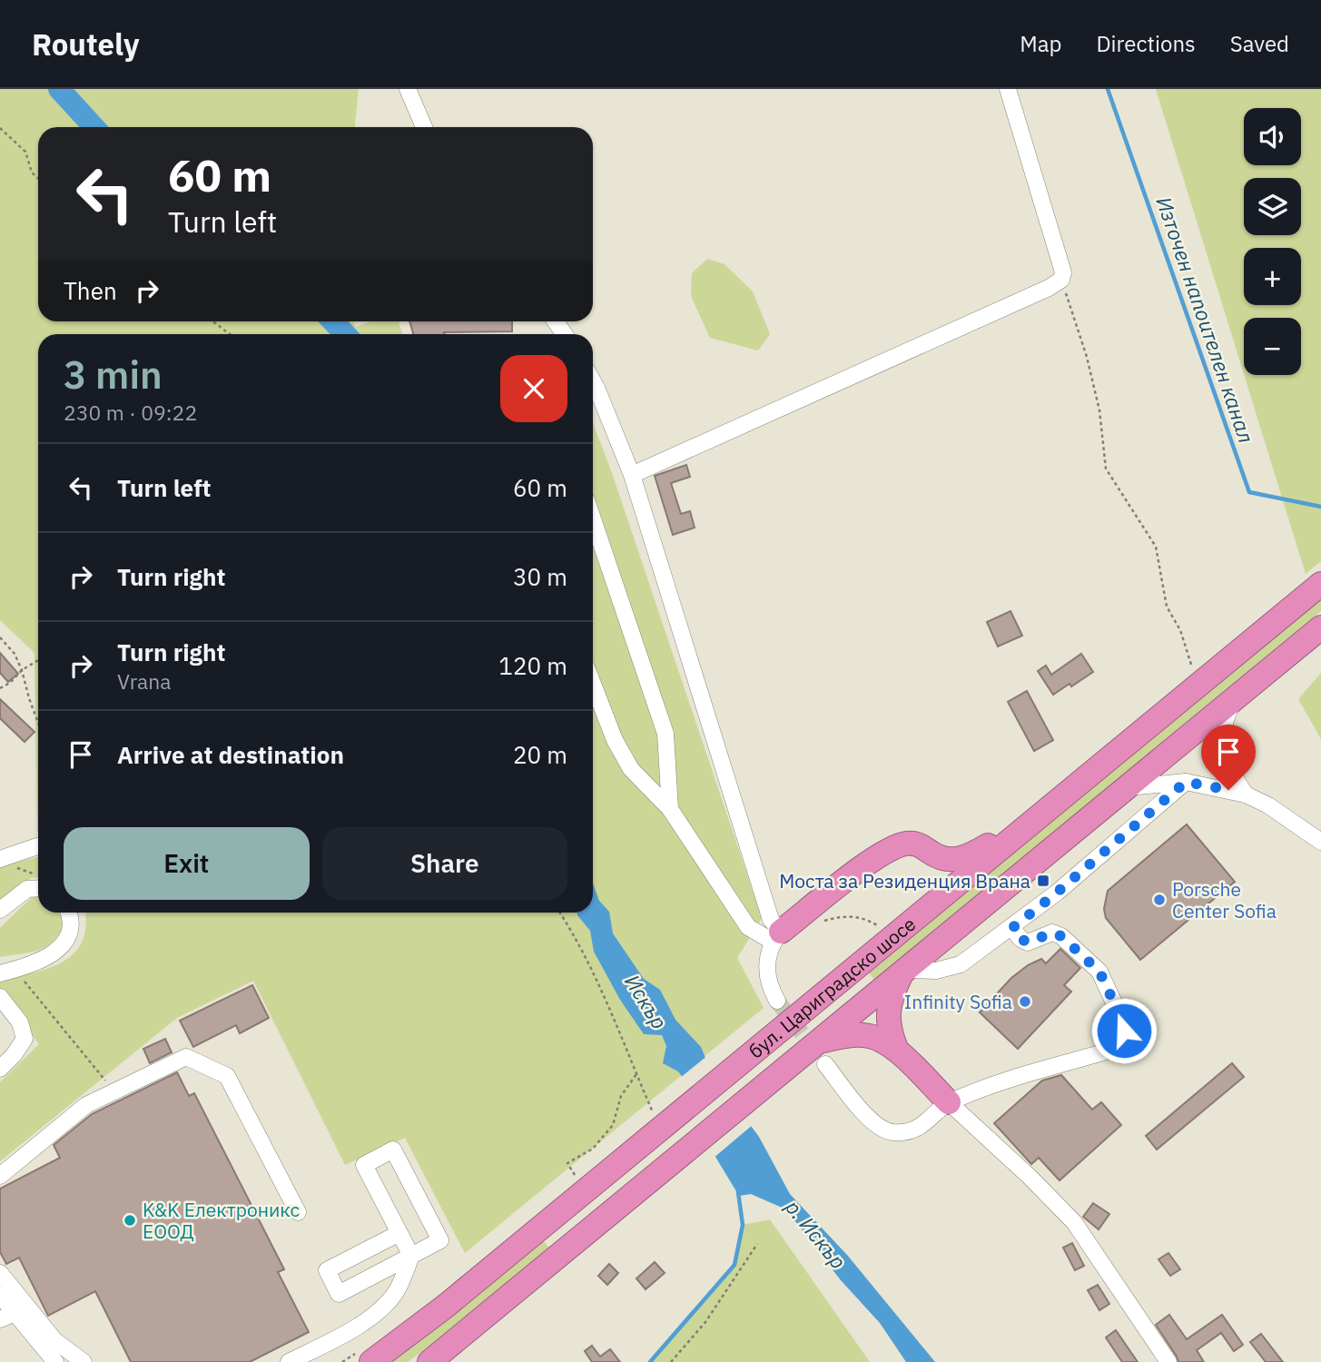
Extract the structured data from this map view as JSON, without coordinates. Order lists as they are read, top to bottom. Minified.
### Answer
{"streets":{"highway":["бул. Цариградско шосе"]},"water":["Източен напоителен канал","Искър","р. Искър"],"places":{"transit":["Моста за Резиденция Врана"],"other":["Porsche Center Sofia","Infinity Sofia","K&K Електроникс ЕООД"]},"page":{"header":"Routely","nav":["Map","Directions","Saved"],"map_buttons":["+","−"],"turn":["60 m","Turn left"],"then":"Then","heading":["3 min","230 m · 09:22"],"list":[{"name":"Turn left","value":"60 m"},{"name":"Turn right","value":"30 m"},{"name":"Turn right","note":"Vrana","value":"120 m"},{"name":"Arrive at destination","value":"20 m"}],"buttons":["Exit","Share"]}}
